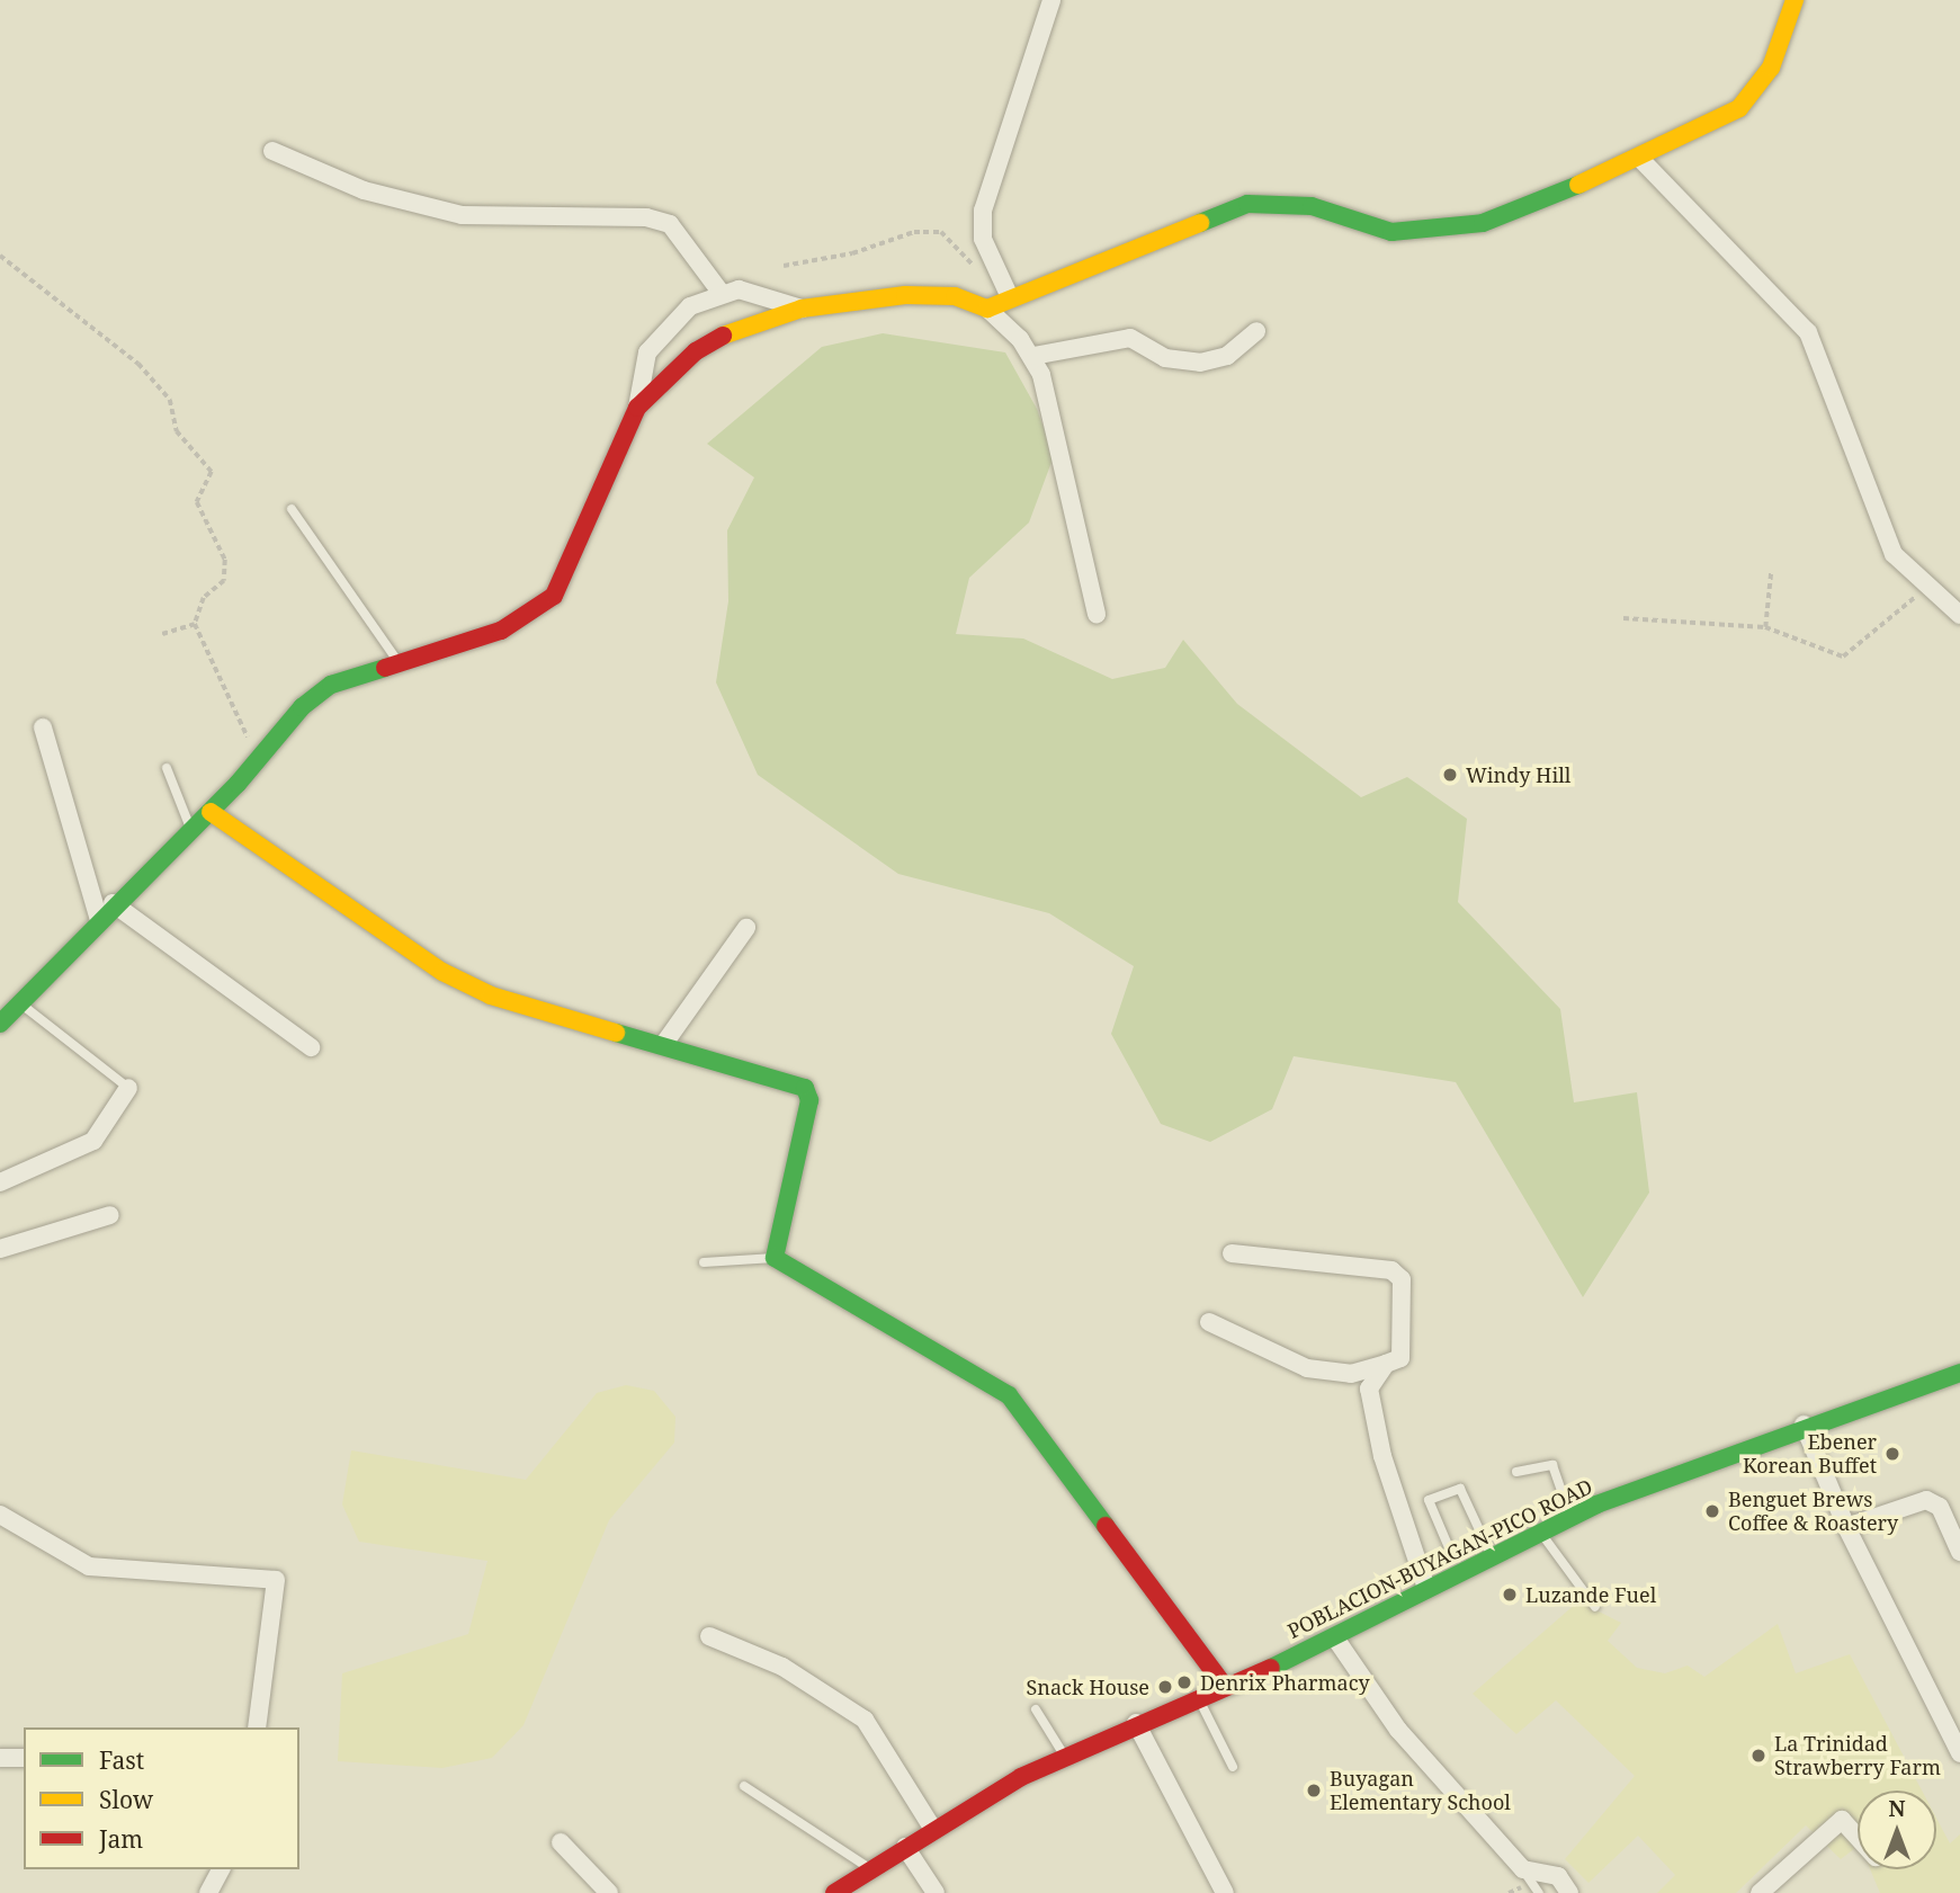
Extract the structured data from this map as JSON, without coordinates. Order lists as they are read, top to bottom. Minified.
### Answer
{"streets":{"street":["POBLACION-BUYAGAN-PICO ROAD"]},"places":["Windy Hill","Ebener Korean Buffet","Benguet Brews Coffee & Roastery","Luzande Fuel","Denrix Pharmacy","Snack House","La Trinidad Strawberry Farm","Buyagan Elementary School"],"legend":["Fast","Slow","Jam"],"north":"top"}
